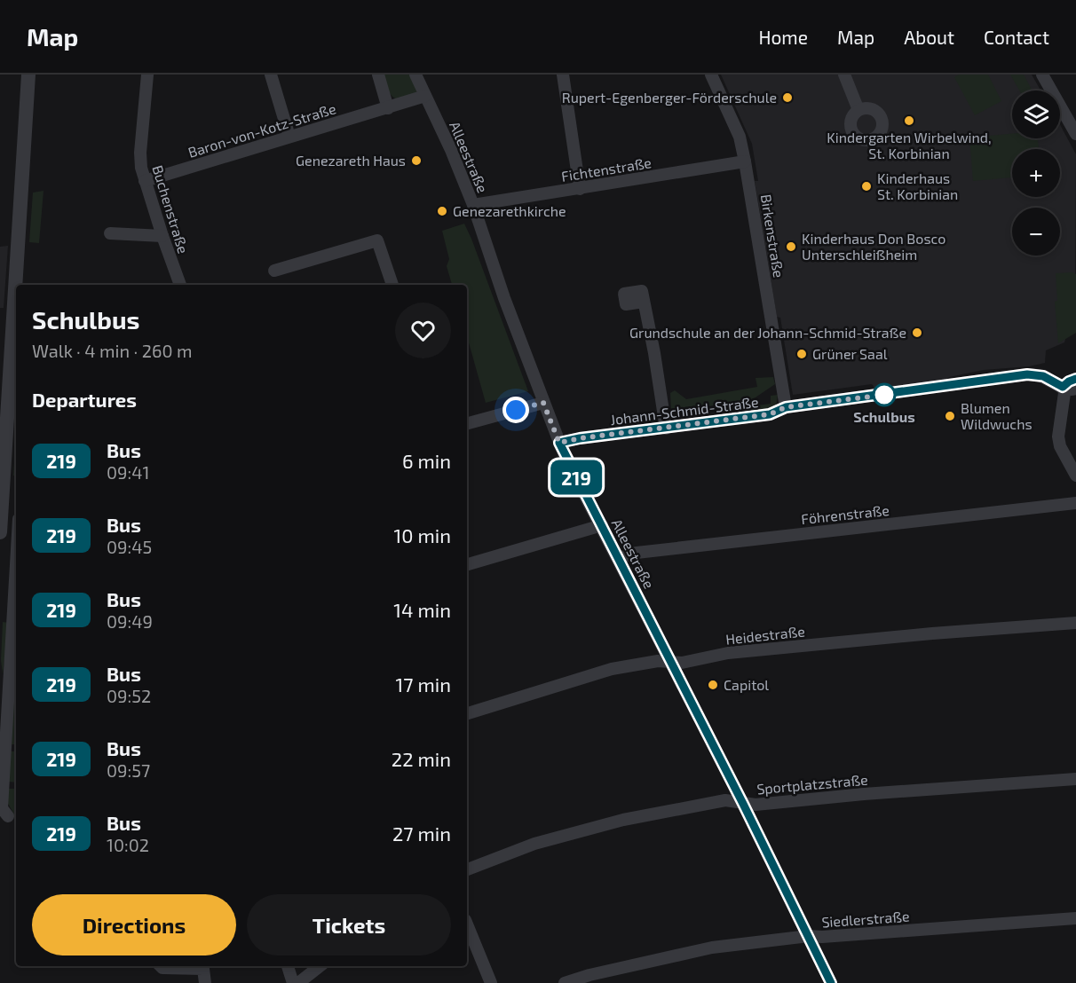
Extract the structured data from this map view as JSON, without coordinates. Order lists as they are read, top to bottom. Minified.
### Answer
{"streets":{"street":["Baron-von-Kotz-Straße","Alleestraße","Fichtenstraße","Buchenstraße","Birkenstraße","Johann-Schmid-Straße","Föhrenstraße","Heidestraße","Sportplatzstraße","Siedlerstraße"]},"crossings":[["Baron-von-Kotz-Straße","Buchenstraße"],["Alleestraße","Fichtenstraße"],["Alleestraße","Johann-Schmid-Straße"],["Alleestraße","Föhrenstraße"],["Alleestraße","Heidestraße"],["Alleestraße","Sportplatzstraße"],["Alleestraße","Siedlerstraße"],["Fichtenstraße","Birkenstraße"],["Birkenstraße","Johann-Schmid-Straße"]],"places":["Rupert-Egenberger-Förderschule","Kindergarten Wirbelwind, St. Korbinian","Genezareth Haus","Kinderhaus St. Korbinian","Genezarethkirche","Kinderhaus Don Bosco Unterschleißheim","Grundschule an der Johann-Schmid-Straße","Grüner Saal","Schulbus","Blumen Wildwuchs","Capitol"],"lines":["bus line 219"],"page":{"header":"Map","nav":["Home","Map","About","Contact"],"on_map":"219","map_buttons":["+","−"],"heading":[["Schulbus","Walk · 4 min · 260 m"],"Departures"],"list":[{"mark":"219","name":"Bus","note":"09:41","value":"6 min"},{"mark":"219","name":"Bus","note":"09:45","value":"10 min"},{"mark":"219","name":"Bus","note":"09:49","value":"14 min"},{"mark":"219","name":"Bus","note":"09:52","value":"17 min"},{"mark":"219","name":"Bus","note":"09:57","value":"22 min"},{"mark":"219","name":"Bus","note":"10:02","value":"27 min"}],"buttons":["Directions","Tickets"]}}
